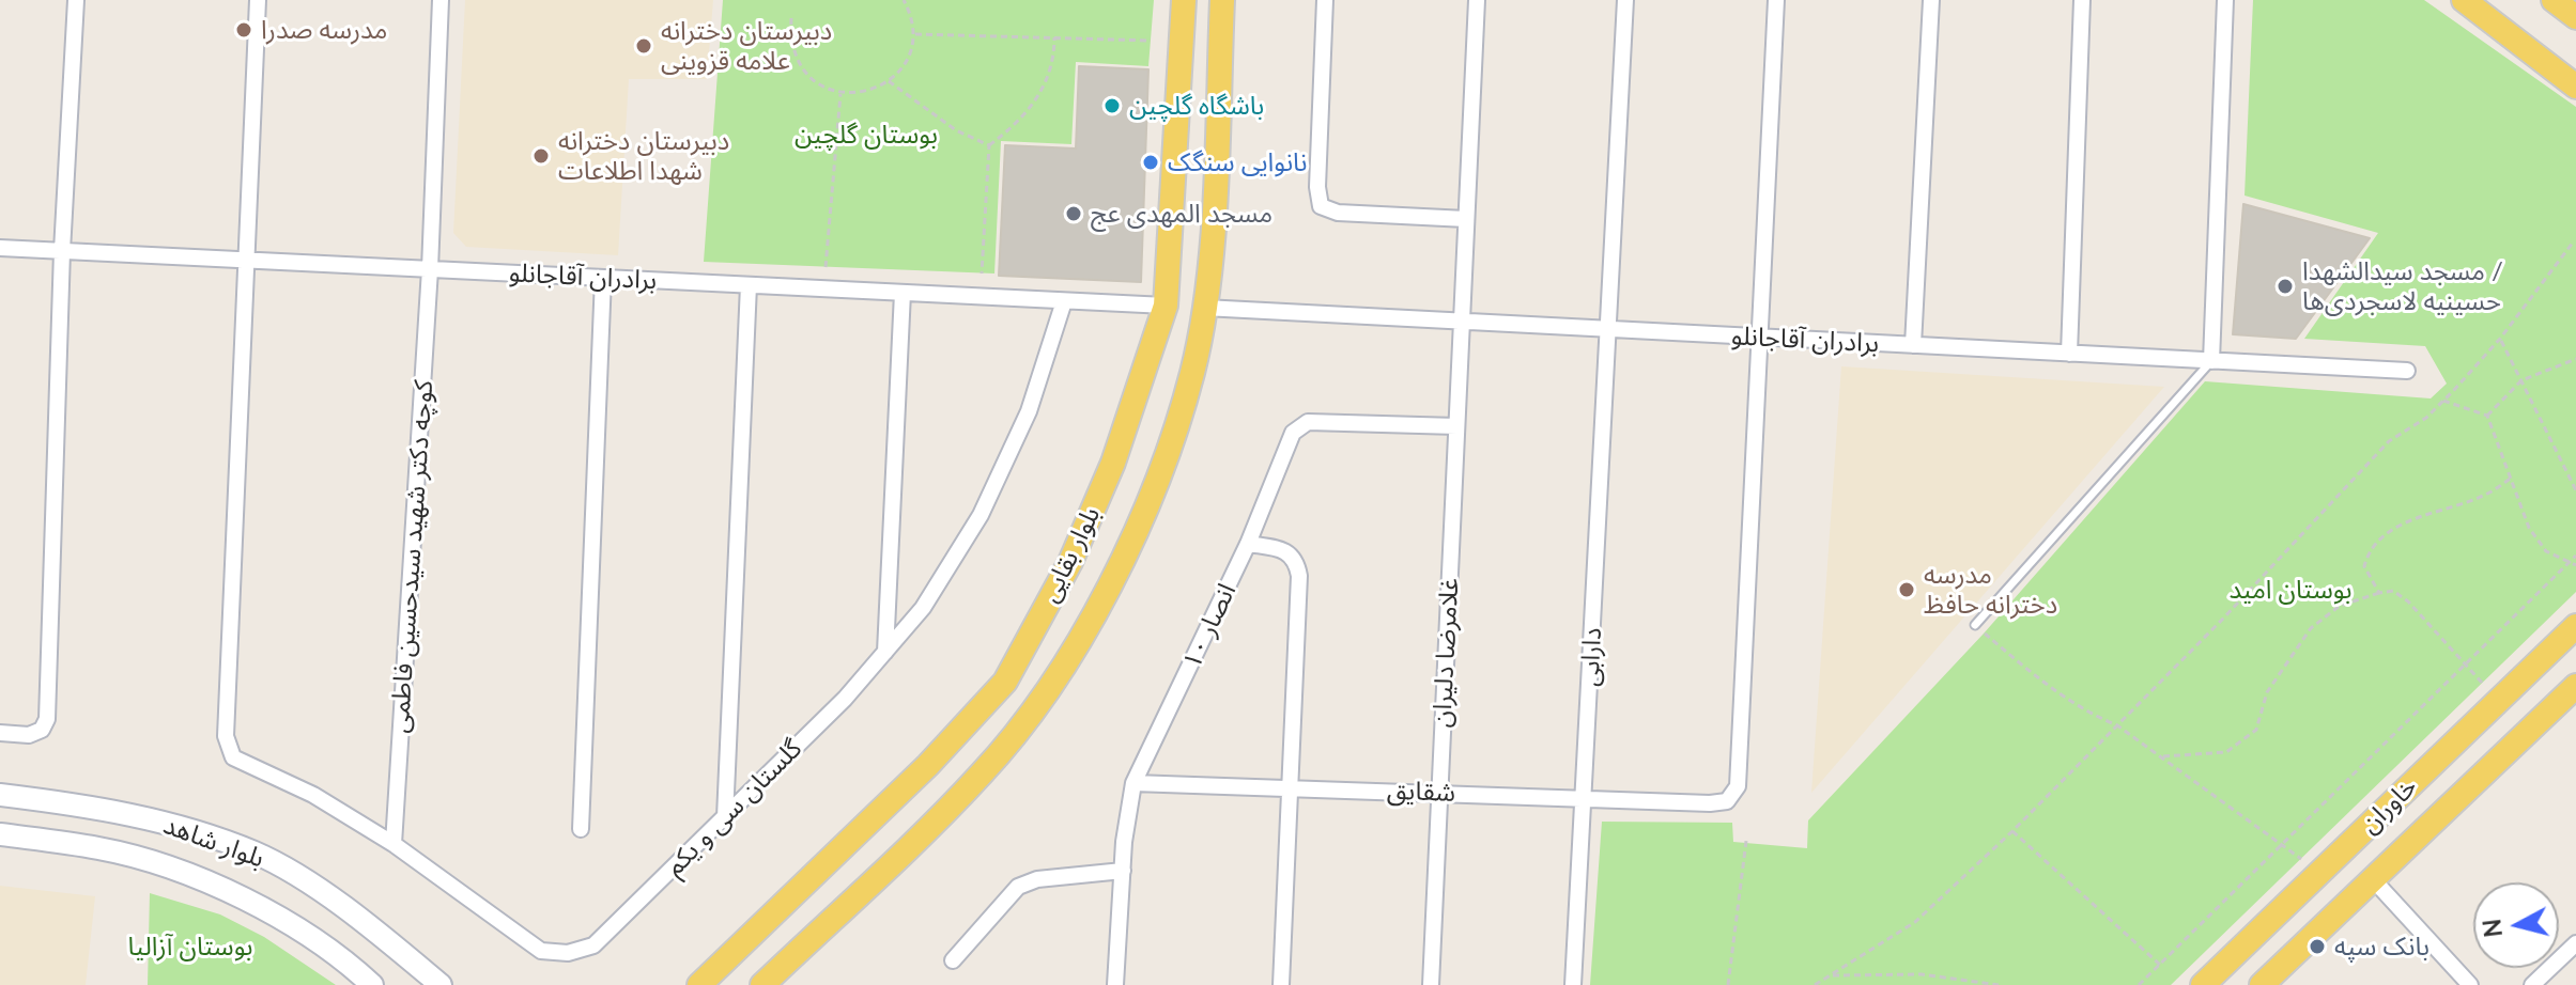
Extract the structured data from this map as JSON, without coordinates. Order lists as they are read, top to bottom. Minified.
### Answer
{"streets":{"main road":["بلوار بقایی","خاوران","بلوار شاهد"],"street":["برادران آقاجانلو","کوچه دکتر شهید سیدحسین فاطمی","انصار ۱۰","غلامرضا دلیران","دارابی","شقایق","گلستان سی و یکم"]},"crossings":[["برادران آقاجانلو","بلوار بقایی"],["برادران آقاجانلو","کوچه دکتر شهید سیدحسین فاطمی"],["برادران آقاجانلو","غلامرضا دلیران"],["برادران آقاجانلو","دارابی"],["برادران آقاجانلو","شقایق"],["برادران آقاجانلو","گلستان سی و یکم"],["کوچه دکتر شهید سیدحسین فاطمی","گلستان سی و یکم"],["انصار ۱۰","غلامرضا دلیران"],["انصار ۱۰","شقایق"],["غلامرضا دلیران","شقایق"],["دارابی","شقایق"]],"parks":["بوستان گلچین","بوستان امید","بوستان آزالیا"],"places":["مدرسه صدرا","دبیرستان دخترانه علامه قزوینی","باشگاه گلچین","دبیرستان دخترانه شهدا اطلاعات","نانوایی سنگک","مسجد المهدی عج","مسجد سیدالشهدا / حسینیه لاسجردی‌ها","مدرسه دخترانه حافظ","بانک سپه"],"north":"left"}
